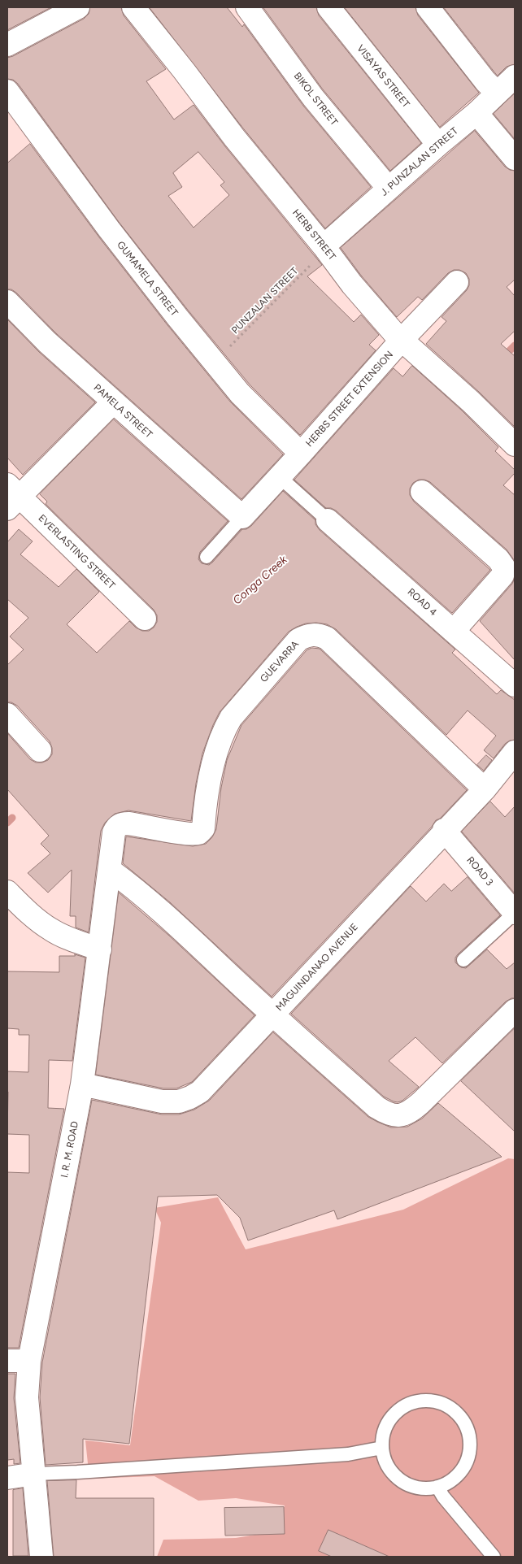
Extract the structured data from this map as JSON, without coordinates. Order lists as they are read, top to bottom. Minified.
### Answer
{"streets":{"street":["VISAYAS STREET","BIKOL STREET","J. PUNZALAN STREET","HERB STREET","GUMAMELA STREET","HERBS STREET EXTENSION","PAMELA STREET","EVERLASTING STREET","ROAD 4","GUEVARRA","ROAD 3","MAGUINDANAO AVENUE","I. R. M. ROAD"],"path":["PUNZALAN STREET"]},"crossings":[["VISAYAS STREET","J. PUNZALAN STREET"],["BIKOL STREET","J. PUNZALAN STREET"],["J. PUNZALAN STREET","HERB STREET"],["J. PUNZALAN STREET","PUNZALAN STREET"],["HERB STREET","PUNZALAN STREET"],["HERB STREET","HERBS STREET EXTENSION"],["GUMAMELA STREET","PUNZALAN STREET"],["GUMAMELA STREET","HERBS STREET EXTENSION"],["HERBS STREET EXTENSION","PAMELA STREET"],["GUEVARRA","MAGUINDANAO AVENUE"],["GUEVARRA","I. R. M. ROAD"],["ROAD 3","MAGUINDANAO AVENUE"],["MAGUINDANAO AVENUE","I. R. M. ROAD"]],"water":["Conga Creek"]}
